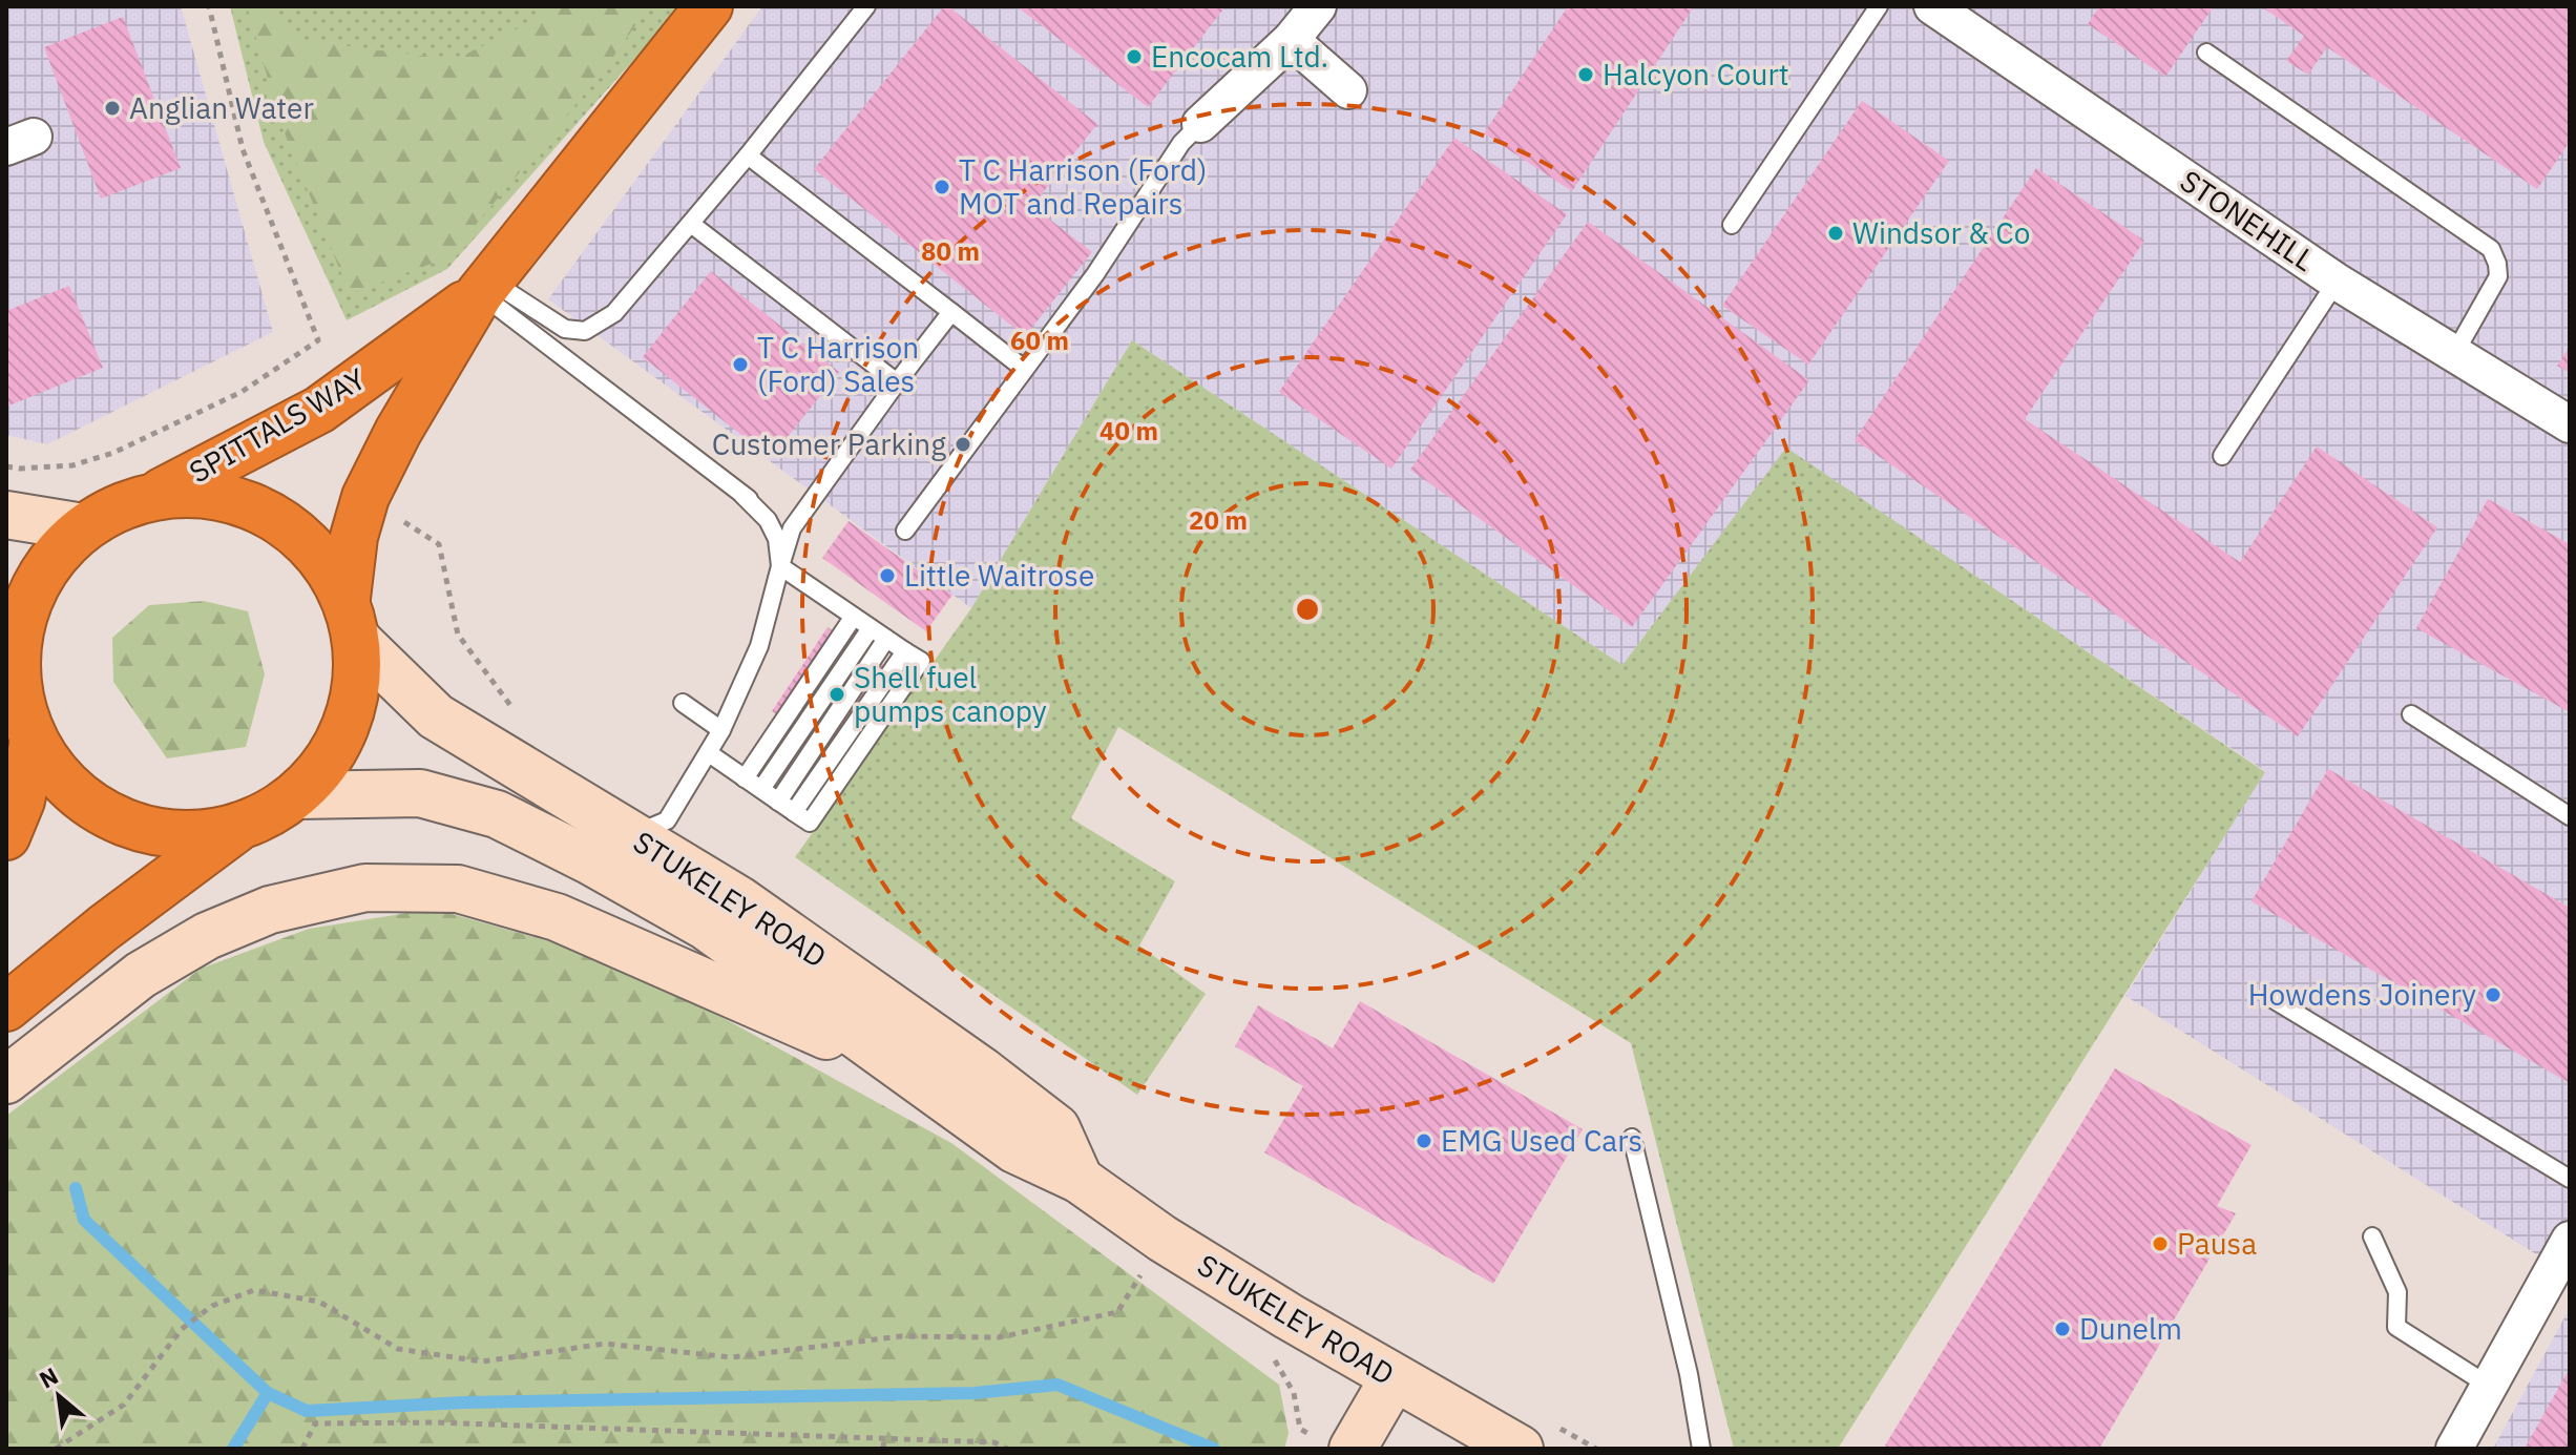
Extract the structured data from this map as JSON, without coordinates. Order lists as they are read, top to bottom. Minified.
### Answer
{"streets":{"highway":["SPITTALS WAY"],"main road":["STUKELEY ROAD"],"street":["STONEHILL"]},"crossings":[["SPITTALS WAY","STUKELEY ROAD"]],"places":["Encocam Ltd.","Halcyon Court","Anglian Water","T C Harrison (Ford) MOT and Repairs","Windsor & Co","T C Harrison (Ford) Sales","Customer Parking","Little Waitrose","Shell fuel pumps canopy","Howdens Joinery","EMG Used Cars","Pausa","Dunelm"],"north":"top left","rings":["80 m","60 m","40 m","20 m"]}
